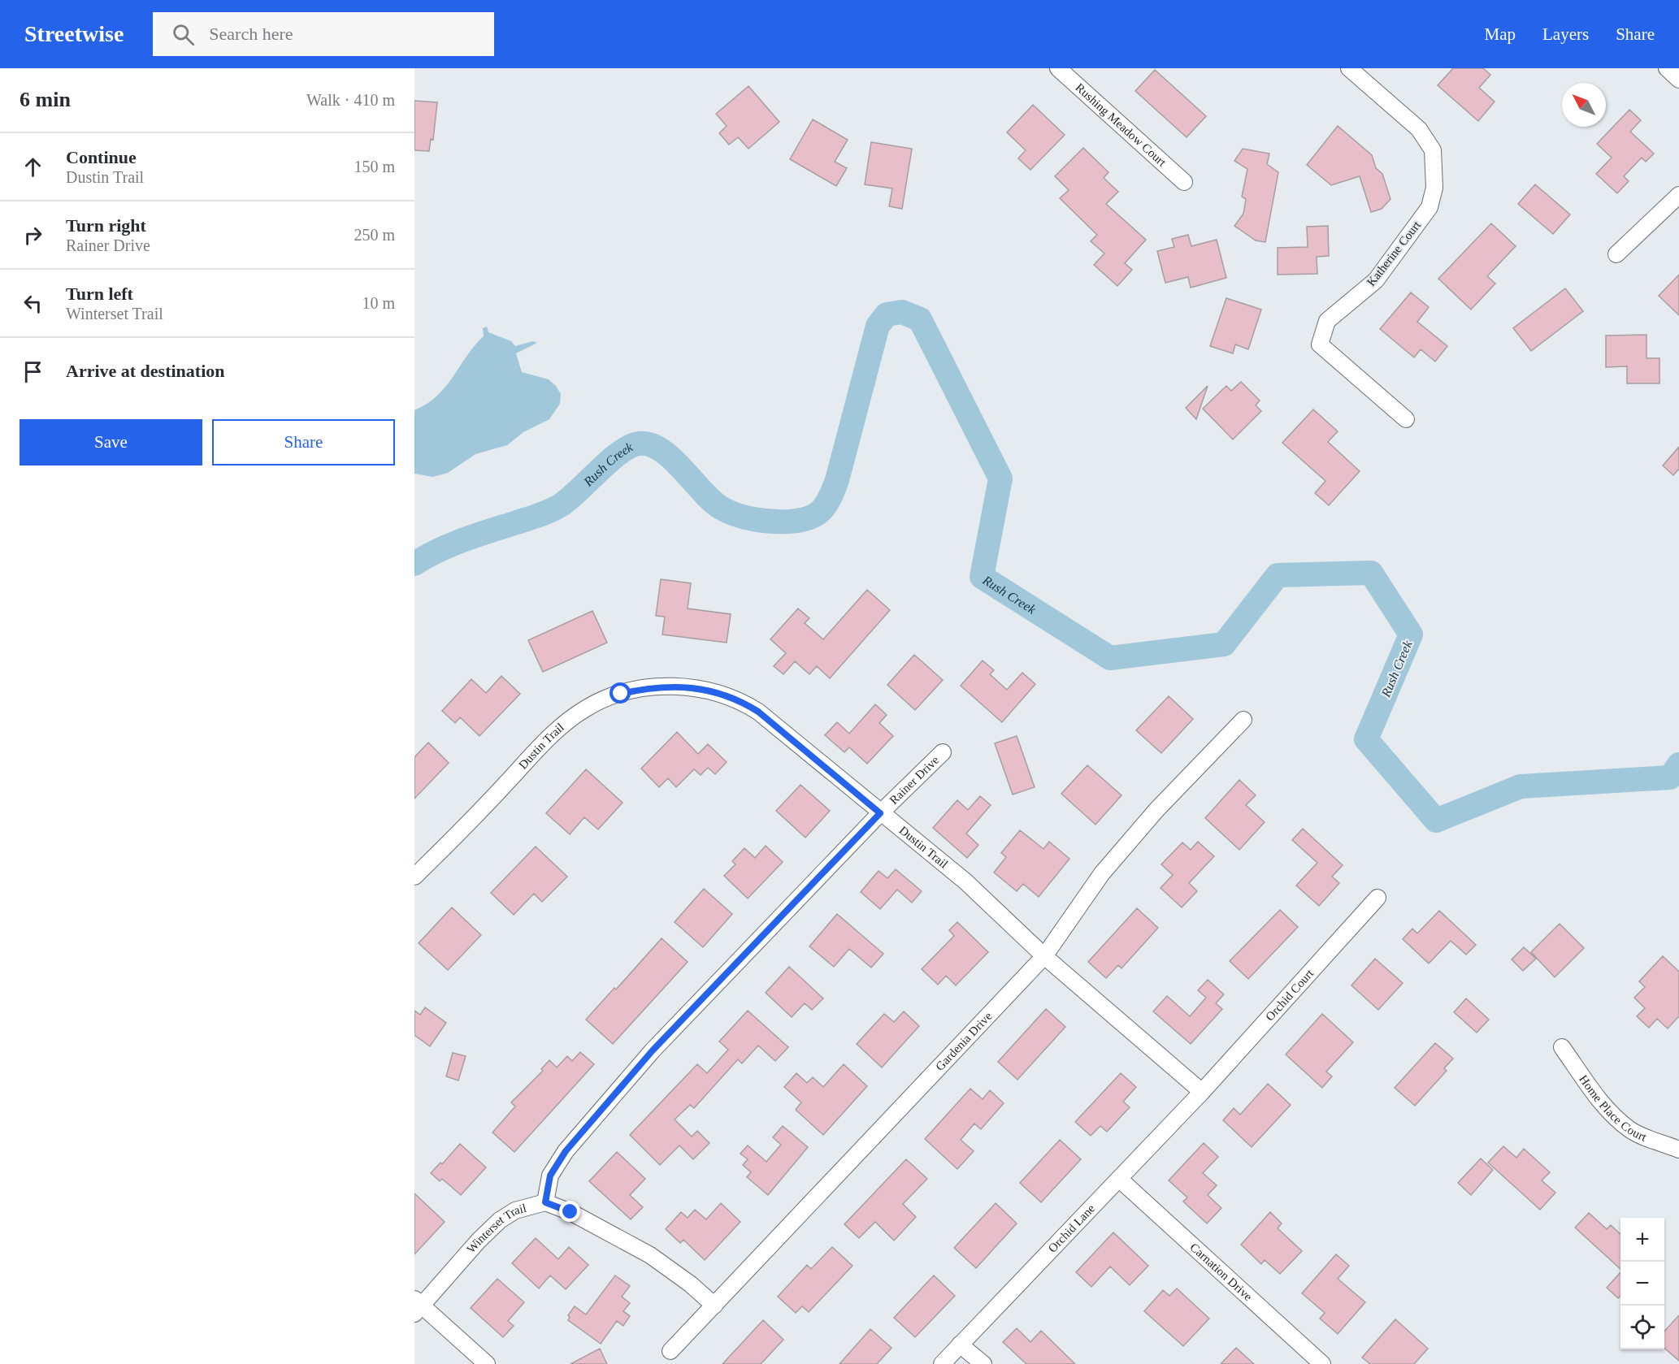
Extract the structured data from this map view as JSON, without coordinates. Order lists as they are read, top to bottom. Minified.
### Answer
{"streets":{"street":["Rushing Meadow Court","Katherine Court","Dustin Trail","Rainer Drive","Orchid Court","Gardenia Drive","Home Place Court","Orchid Lane","Winterset Trail","Carnation Drive"]},"crossings":[["Dustin Trail","Rainer Drive"],["Dustin Trail","Orchid Court"],["Dustin Trail","Gardenia Drive"],["Dustin Trail","Orchid Lane"],["Rainer Drive","Winterset Trail"],["Orchid Court","Orchid Lane"],["Gardenia Drive","Winterset Trail"],["Orchid Lane","Carnation Drive"]],"water":["Rush Creek"],"north":"top left","page":{"header":"Streetwise","search":"Search here","nav":["Map","Layers","Share"],"heading":["6 min","Walk · 410 m"],"list":[["Continue","Dustin Trail","150 m"],["Turn right","Rainer Drive","250 m"],["Turn left","Winterset Trail","10 m"],"Arrive at destination"],"buttons":["Save","Share"],"map_buttons":["+","−"]}}
